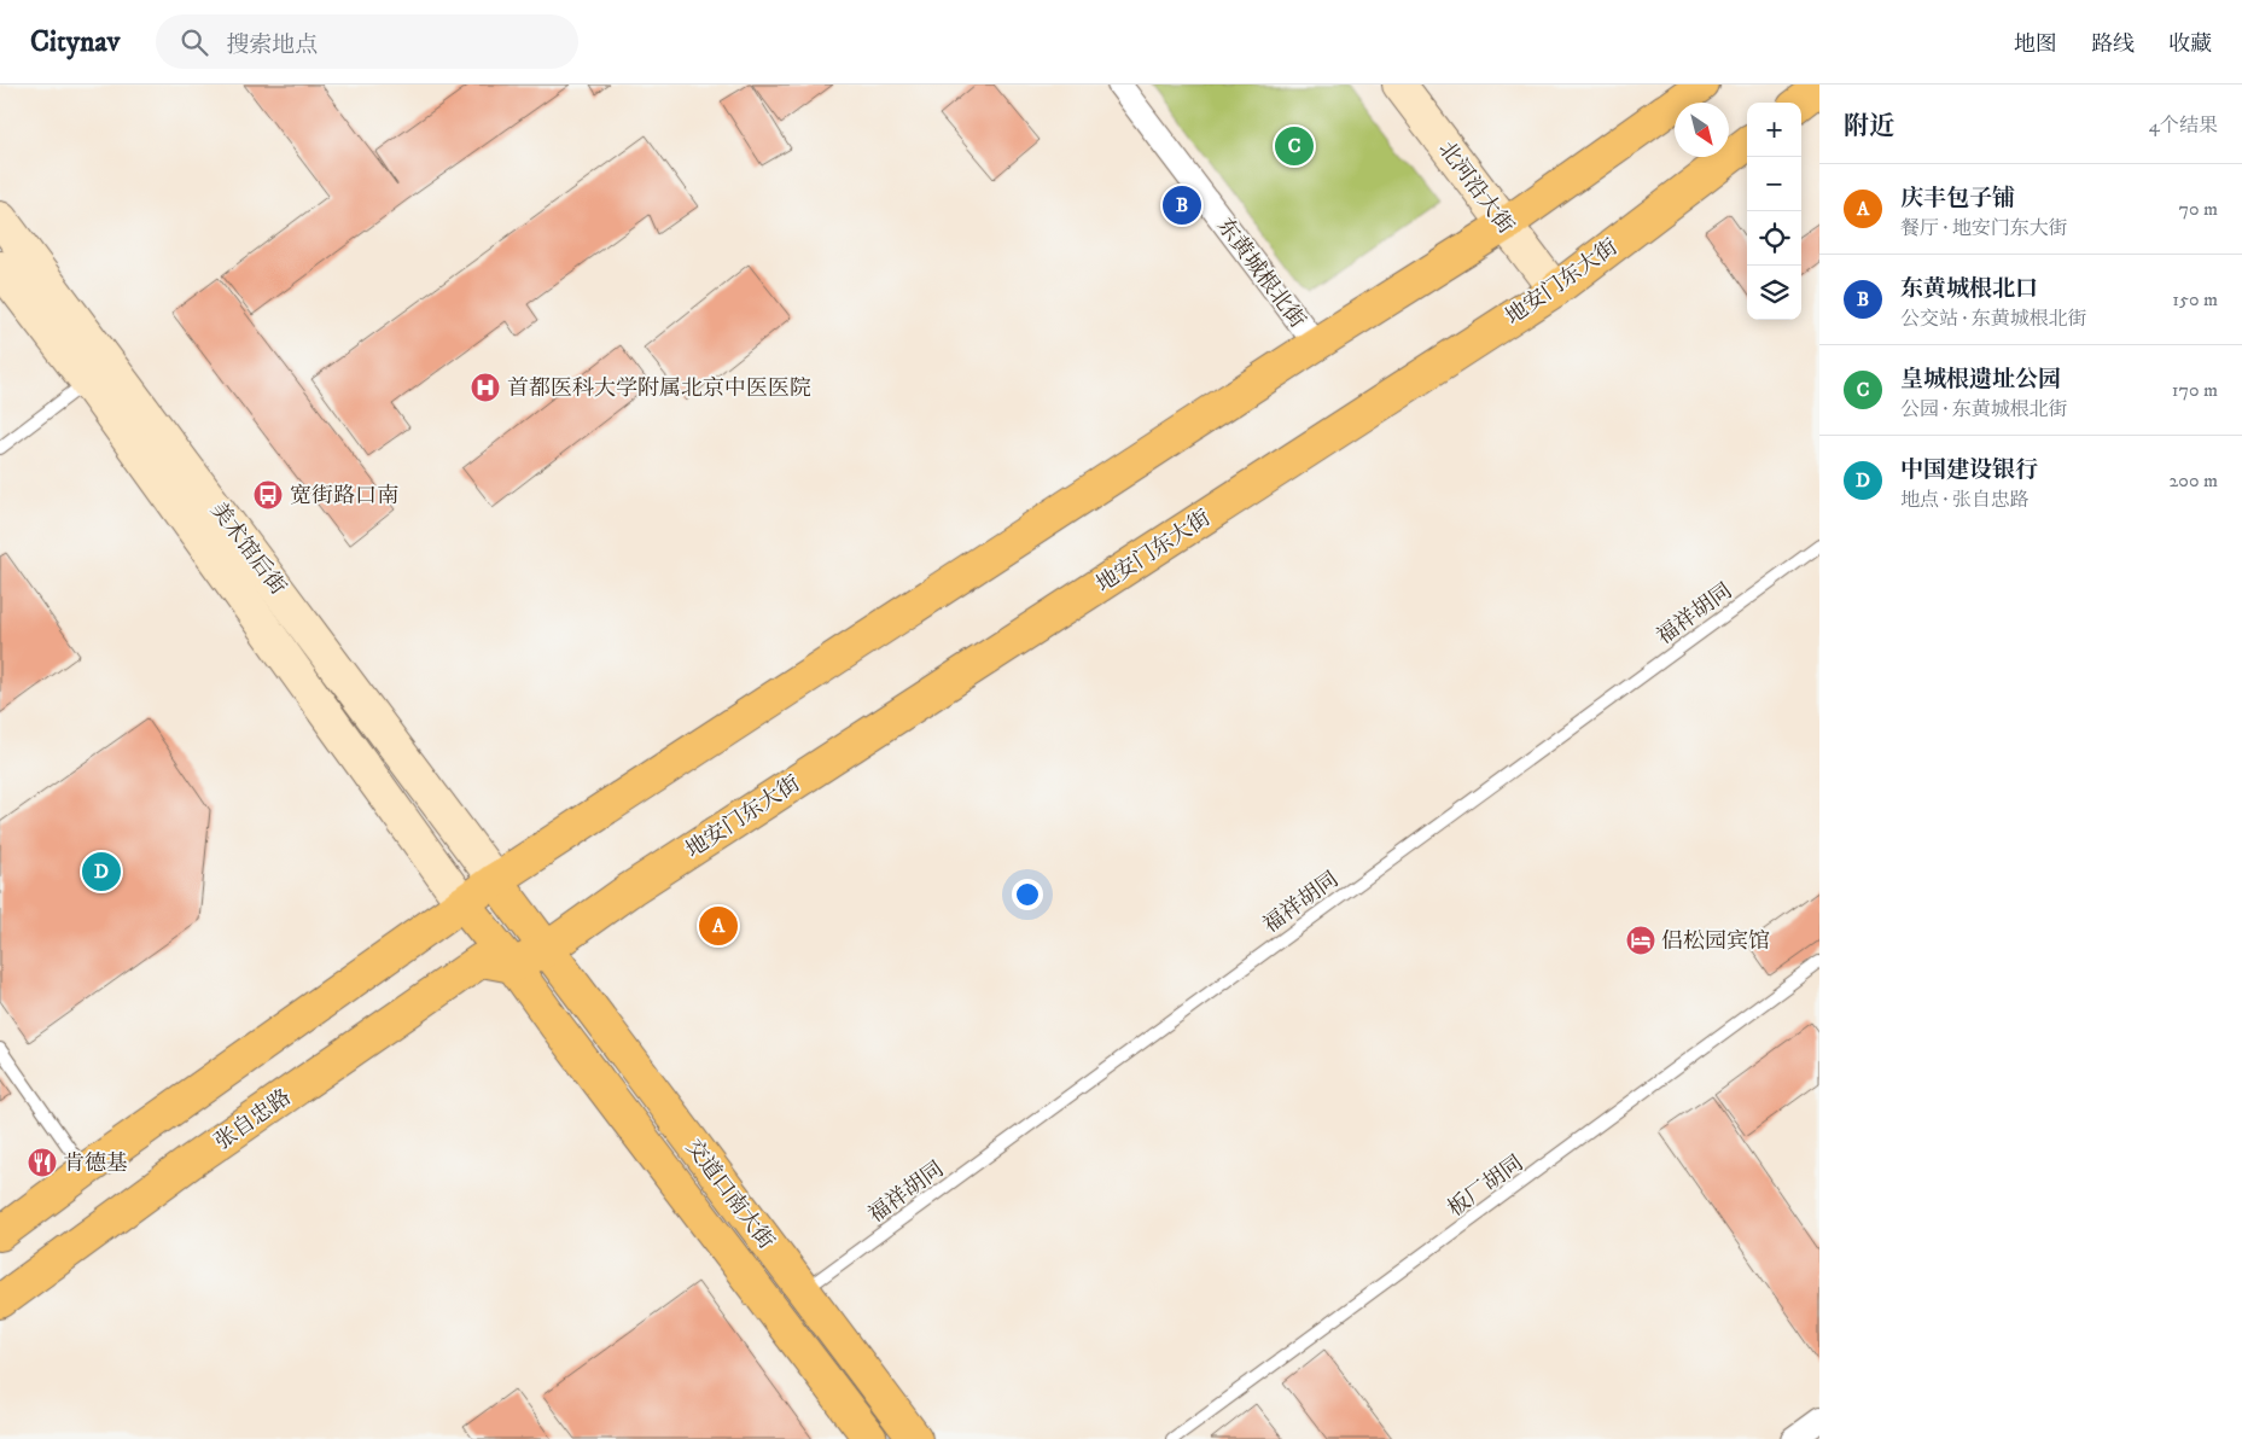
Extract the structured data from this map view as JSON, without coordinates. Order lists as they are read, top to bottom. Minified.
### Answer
{"streets":{"main road":["北河沿大街","地安门东大街","美术馆后街","张自忠路","交道口南大街"],"street":["东黄城根北街"],"lane":["福祥胡同","板厂胡同"]},"crossings":[["北河沿大街","地安门东大街"],["地安门东大街","张自忠路"],["地安门东大街","交道口南大街"],["美术馆后街","交道口南大街"],["福祥胡同","交道口南大街"],["张自忠路","交道口南大街"]],"places":{"hospital":["首都医科大学附属北京中医医院"],"bus stop":["宽街路口南"],"hotel":["侣松园宾馆"],"restaurant":["肯德基"]},"north":"bottom right","page":{"header":"Citynav","search":"搜索地点","nav":["地图","路线","收藏"],"heading":["附近","4个结果"],"map_buttons":["+","−"],"pins":["C","B","D","A"],"list":[{"mark":"A","name":"庆丰包子铺","note":"餐厅 · 地安门东大街","value":"70 m"},{"mark":"B","name":"东黄城根北口","note":"公交站 · 东黄城根北街","value":"150 m"},{"mark":"C","name":"皇城根遗址公园","note":"公园 · 东黄城根北街","value":"170 m"},{"mark":"D","name":"中国建设银行","note":"地点 · 张自忠路","value":"200 m"}]}}
